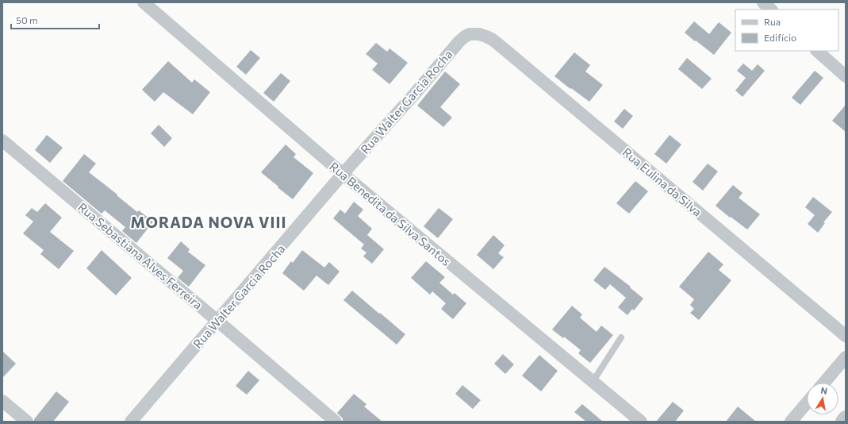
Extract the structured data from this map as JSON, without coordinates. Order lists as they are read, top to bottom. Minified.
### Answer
{"streets":{"street":["Rua Walter Garcia Rocha","Rua Eulina da Silva","Rua Benedita da Silva Santos","Rua Sebastiana Alves Ferreira"]},"crossings":[["Rua Walter Garcia Rocha","Rua Eulina da Silva"],["Rua Walter Garcia Rocha","Rua Benedita da Silva Santos"],["Rua Walter Garcia Rocha","Rua Sebastiana Alves Ferreira"]],"districts":["MORADA NOVA VIII"],"legend":["Rua","Edifício"],"scale_bar":"50 m","north":"top"}
